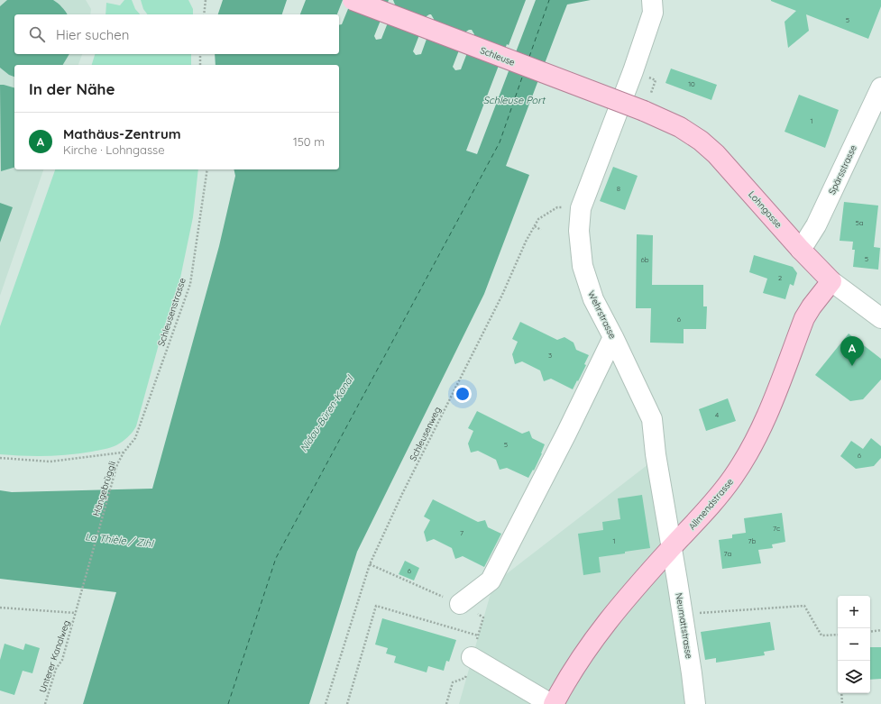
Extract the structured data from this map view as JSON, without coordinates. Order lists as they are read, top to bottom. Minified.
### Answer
{"streets":{"main road":["Schleuse","Lohngasse","Allmendstrasse"],"street":["Spärsstrasse","Wehrstrasse","Neumattstrasse"],"path":["Schleusenstrasse","Schleusenweg","Hängebrüggli","Unterer Kanalweg"]},"crossings":[["Schleuse","Lohngasse"],["Spärsstrasse","Lohngasse"],["Lohngasse","Allmendstrasse"],["Schleusenstrasse","Hängebrüggli"],["Wehrstrasse","Schleusenweg"],["Wehrstrasse","Allmendstrasse"],["Wehrstrasse","Neumattstrasse"],["Hängebrüggli","Unterer Kanalweg"],["Allmendstrasse","Neumattstrasse"]],"water":["Schleuse Port","Nidau-Büren-Kanal","La Thièle / Zihl"],"house_numbers":["5","10","1","8","5a","5","6b","2","6","3","4","5","6","7c","7","1","7b","7a","6"],"page":{"search":"Hier suchen","heading":"In der Nähe","list":[{"mark":"A","name":"Mathäus-Zentrum","note":"Kirche · Lohngasse","value":"150 m"}],"pins":"A","map_buttons":["+","−"]}}
